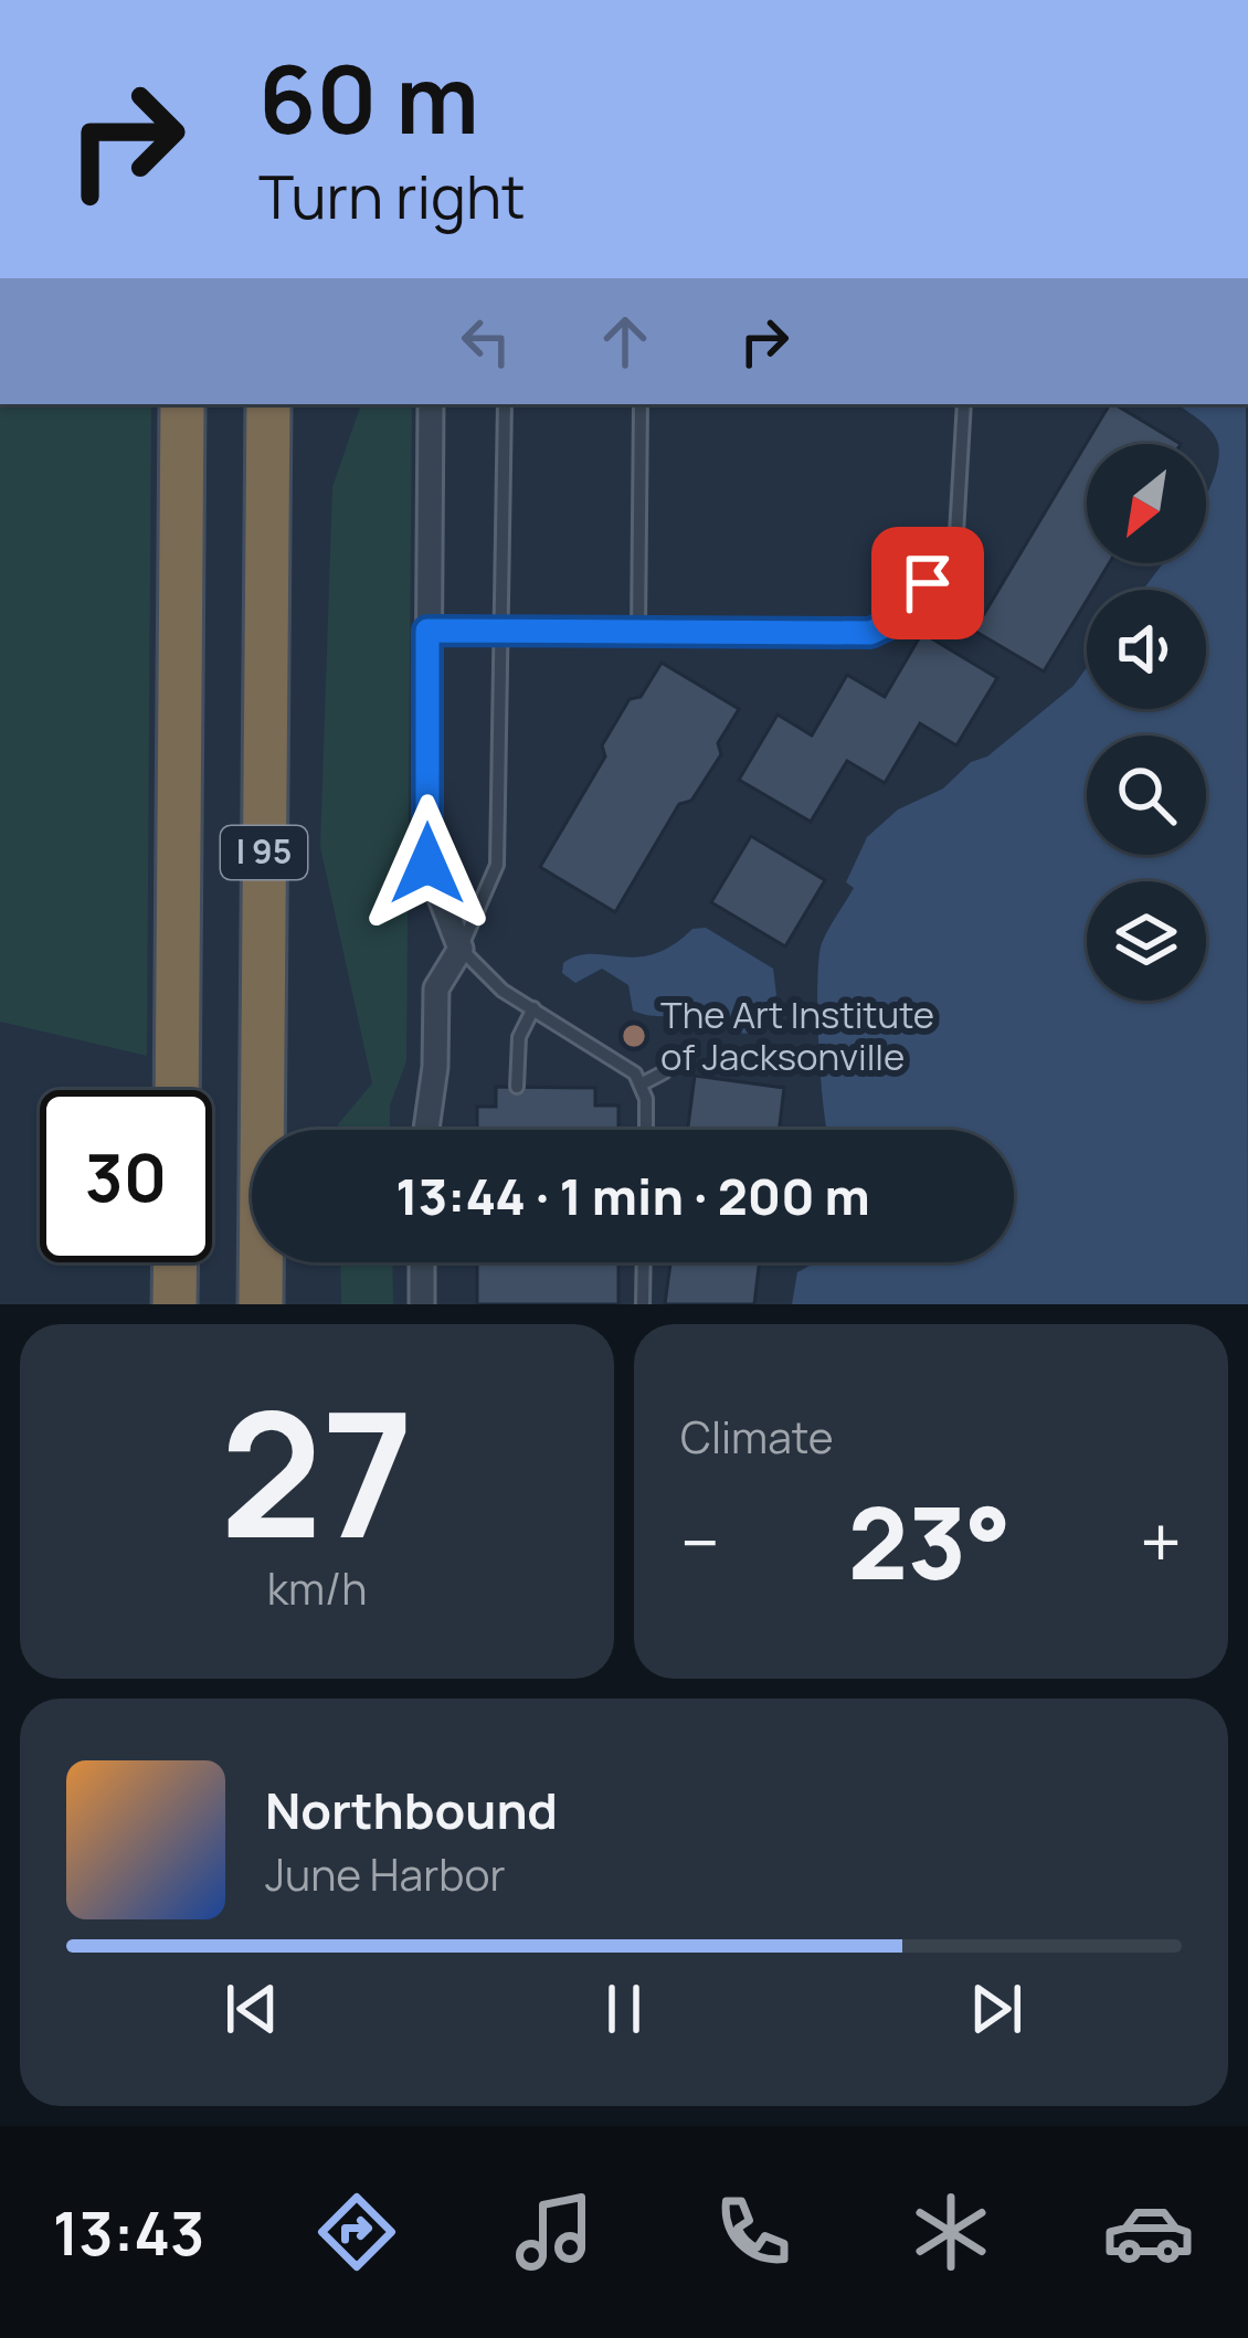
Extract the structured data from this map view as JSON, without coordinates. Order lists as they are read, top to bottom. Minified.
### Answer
{"streets":{"highway":["I 95"]},"places":["The Art Institute of Jacksonville"],"north":"bottom left","page":{"turn":["60 m","Turn right"],"limit":"30","trip":"13:44 · 1 min · 200 m","tile":[["27","km/h"],"Climate"],"heat":["−","23°","+"],"song":["Northbound","June Harbor"],"tabs":"13:43"}}
